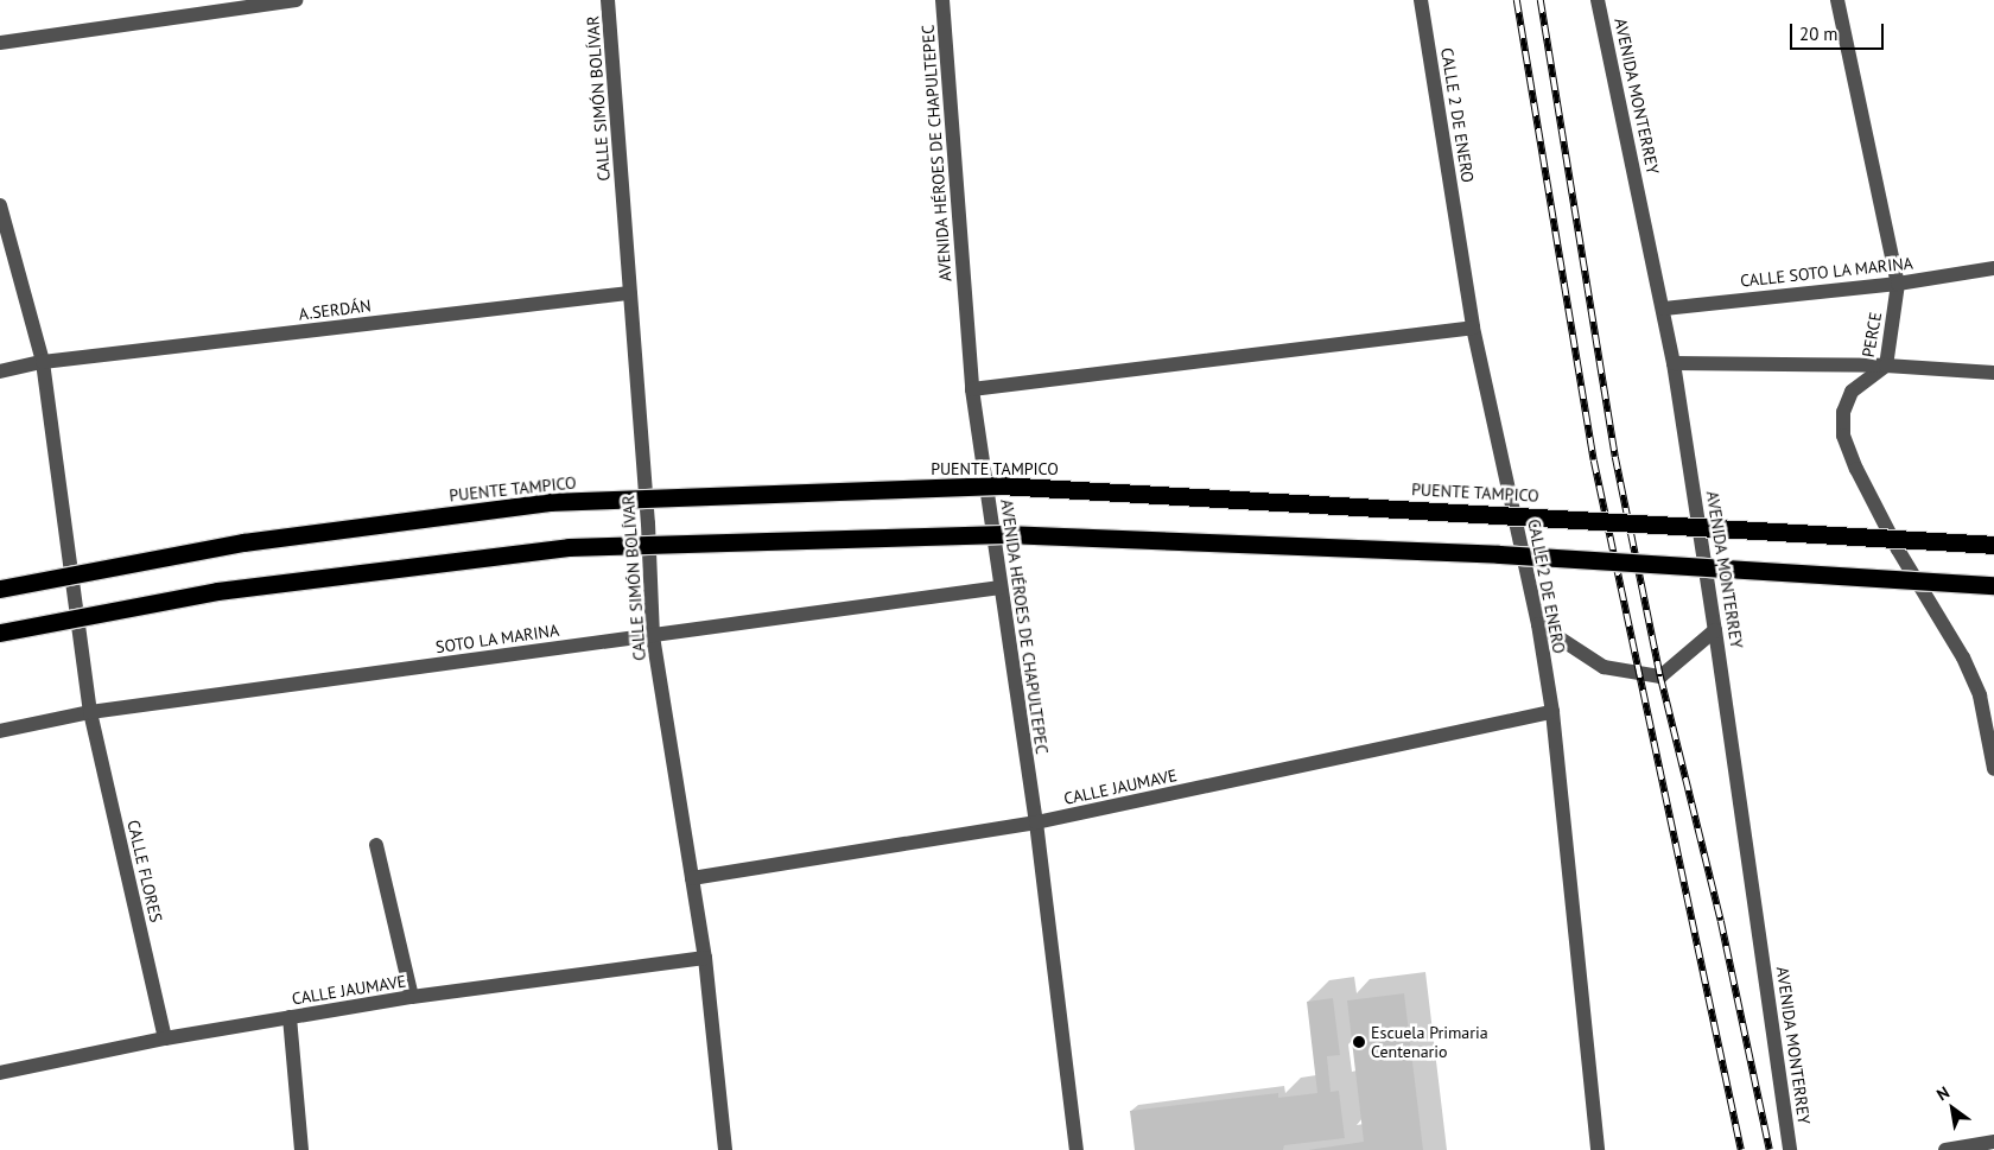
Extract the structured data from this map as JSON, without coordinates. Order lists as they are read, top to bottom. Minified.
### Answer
{"streets":{"highway":["PUENTE TAMPICO"],"street":["AVENIDA MONTERREY","CALLE SIMÓN BOLÍVAR","CALLE 2 DE ENERO","AVENIDA HÉROES DE CHAPULTEPEC","CALLE SOTO LA MARINA","A.SERDÁN","PERCE","SOTO LA MARINA","CALLE JAUMAVE","CALLE FLORES"]},"crossings":[["AVENIDA MONTERREY","CALLE SOTO LA MARINA"],["CALLE SIMÓN BOLÍVAR","A.SERDÁN"],["CALLE SIMÓN BOLÍVAR","SOTO LA MARINA"],["CALLE SIMÓN BOLÍVAR","CALLE JAUMAVE"],["CALLE 2 DE ENERO","CALLE JAUMAVE"],["AVENIDA HÉROES DE CHAPULTEPEC","SOTO LA MARINA"],["AVENIDA HÉROES DE CHAPULTEPEC","CALLE JAUMAVE"],["CALLE SOTO LA MARINA","PERCE"],["A.SERDÁN","CALLE FLORES"],["SOTO LA MARINA","CALLE FLORES"],["CALLE JAUMAVE","CALLE FLORES"]],"places":["Escuela Primaria Centenario"],"scale_bar":"20 m","north":"top left"}
